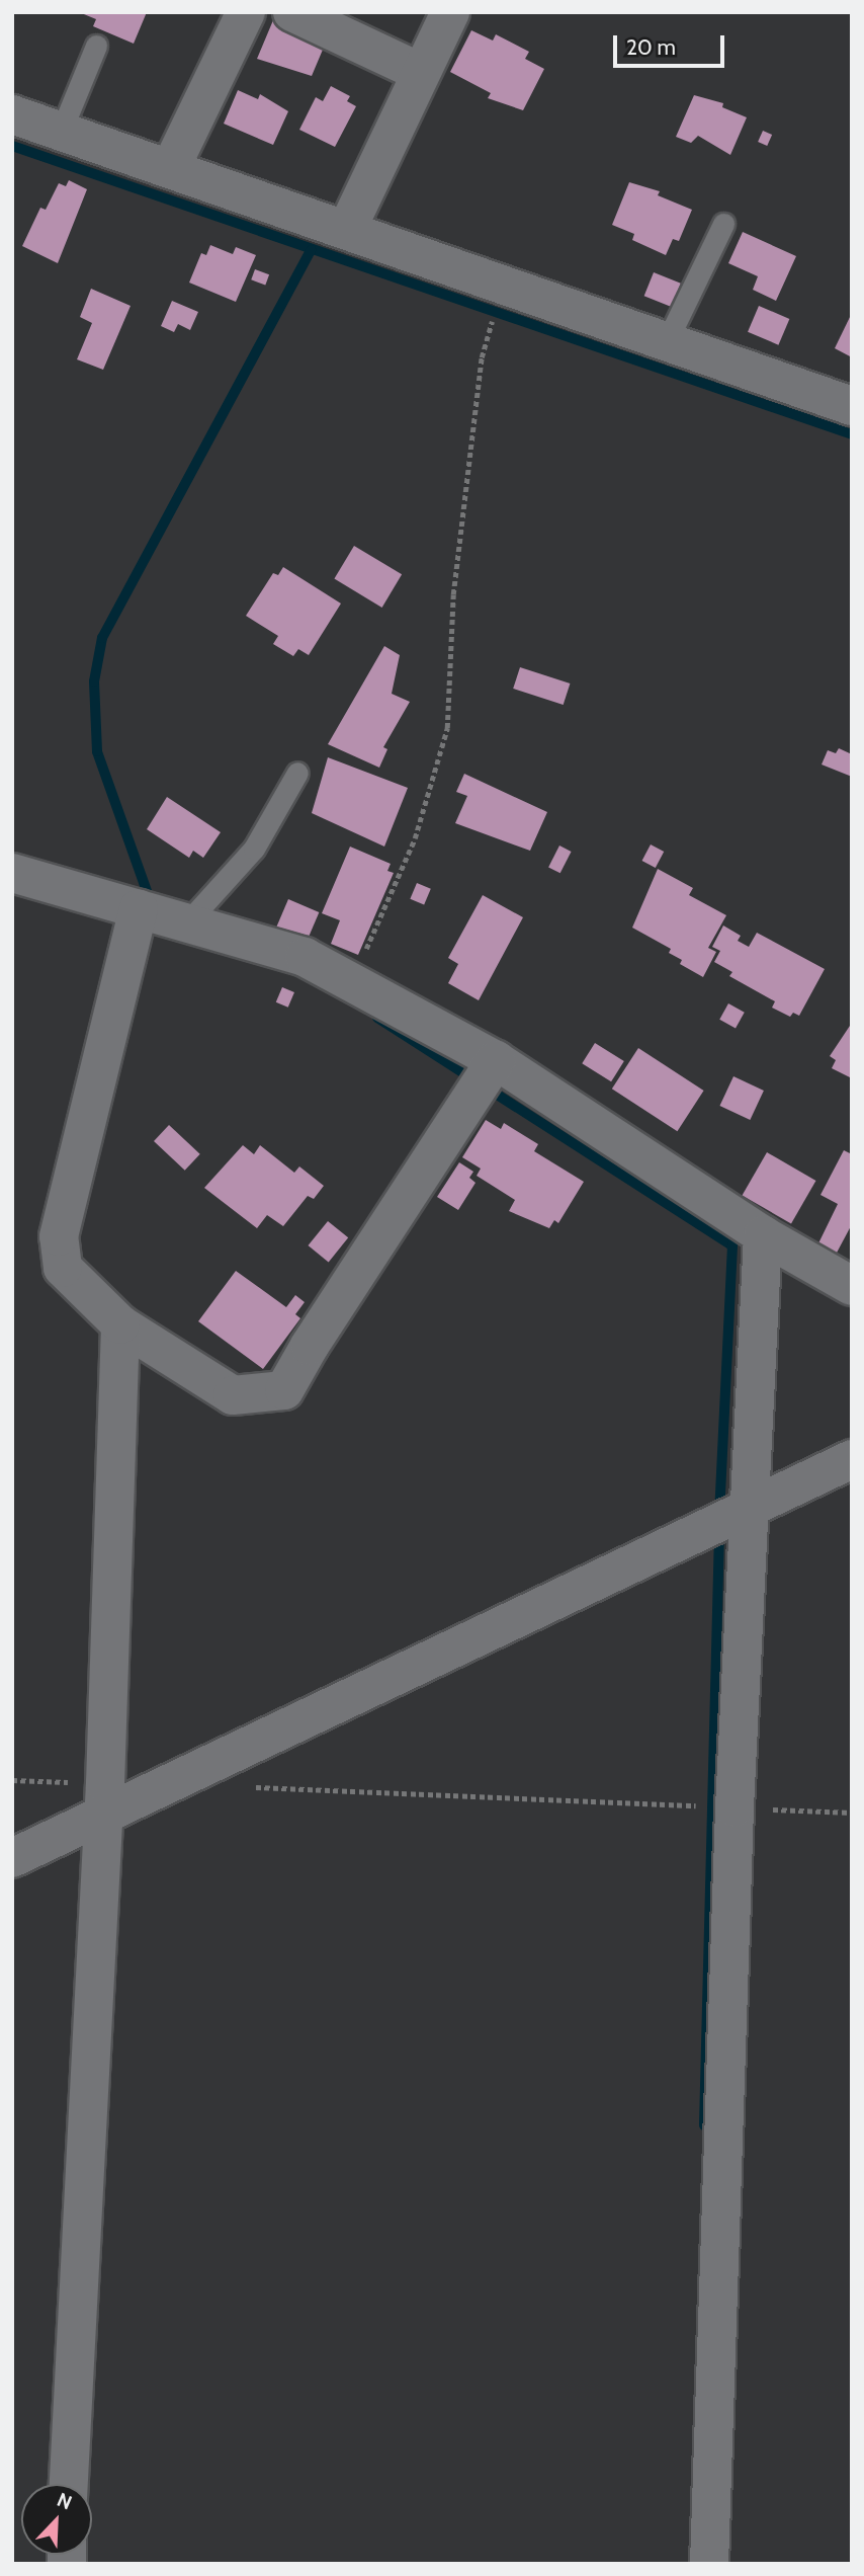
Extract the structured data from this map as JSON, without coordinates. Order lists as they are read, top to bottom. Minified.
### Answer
{"scale_bar":"20 m","north":"top right"}
